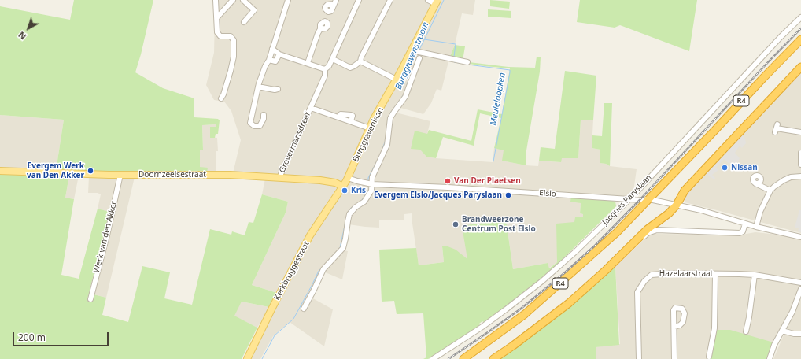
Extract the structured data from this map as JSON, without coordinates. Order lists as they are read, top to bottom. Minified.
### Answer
{"streets":{"highway":["R4","Jacques Paryslaan"],"main road":["Burggravenlaan","Doornzeelsestraat","Kerkbruggestraat"],"street":["Grovermansdreef","Elslo","Werk van den Akker","Hazelaarstraat"]},"crossings":[["R4","Elslo"],["Burggravenlaan","Grovermansdreef"],["Burggravenlaan","Doornzeelsestraat"],["Burggravenlaan","Elslo"],["Burggravenlaan","Kerkbruggestraat"],["Grovermansdreef","Doornzeelsestraat"],["Doornzeelsestraat","Werk van den Akker"],["Doornzeelsestraat","Kerkbruggestraat"],["Elslo","Jacques Paryslaan"]],"water":["Burggravenstroom","Meuleloopken"],"places":["Nissan","Evergem Werk van Den Akker","Van Der Plaetsen","Kris","Evergem Elslo/Jacques Paryslaan","Brandweerzone Centrum Post Elslo"],"scale_bar":"200 m","north":"bottom left"}
